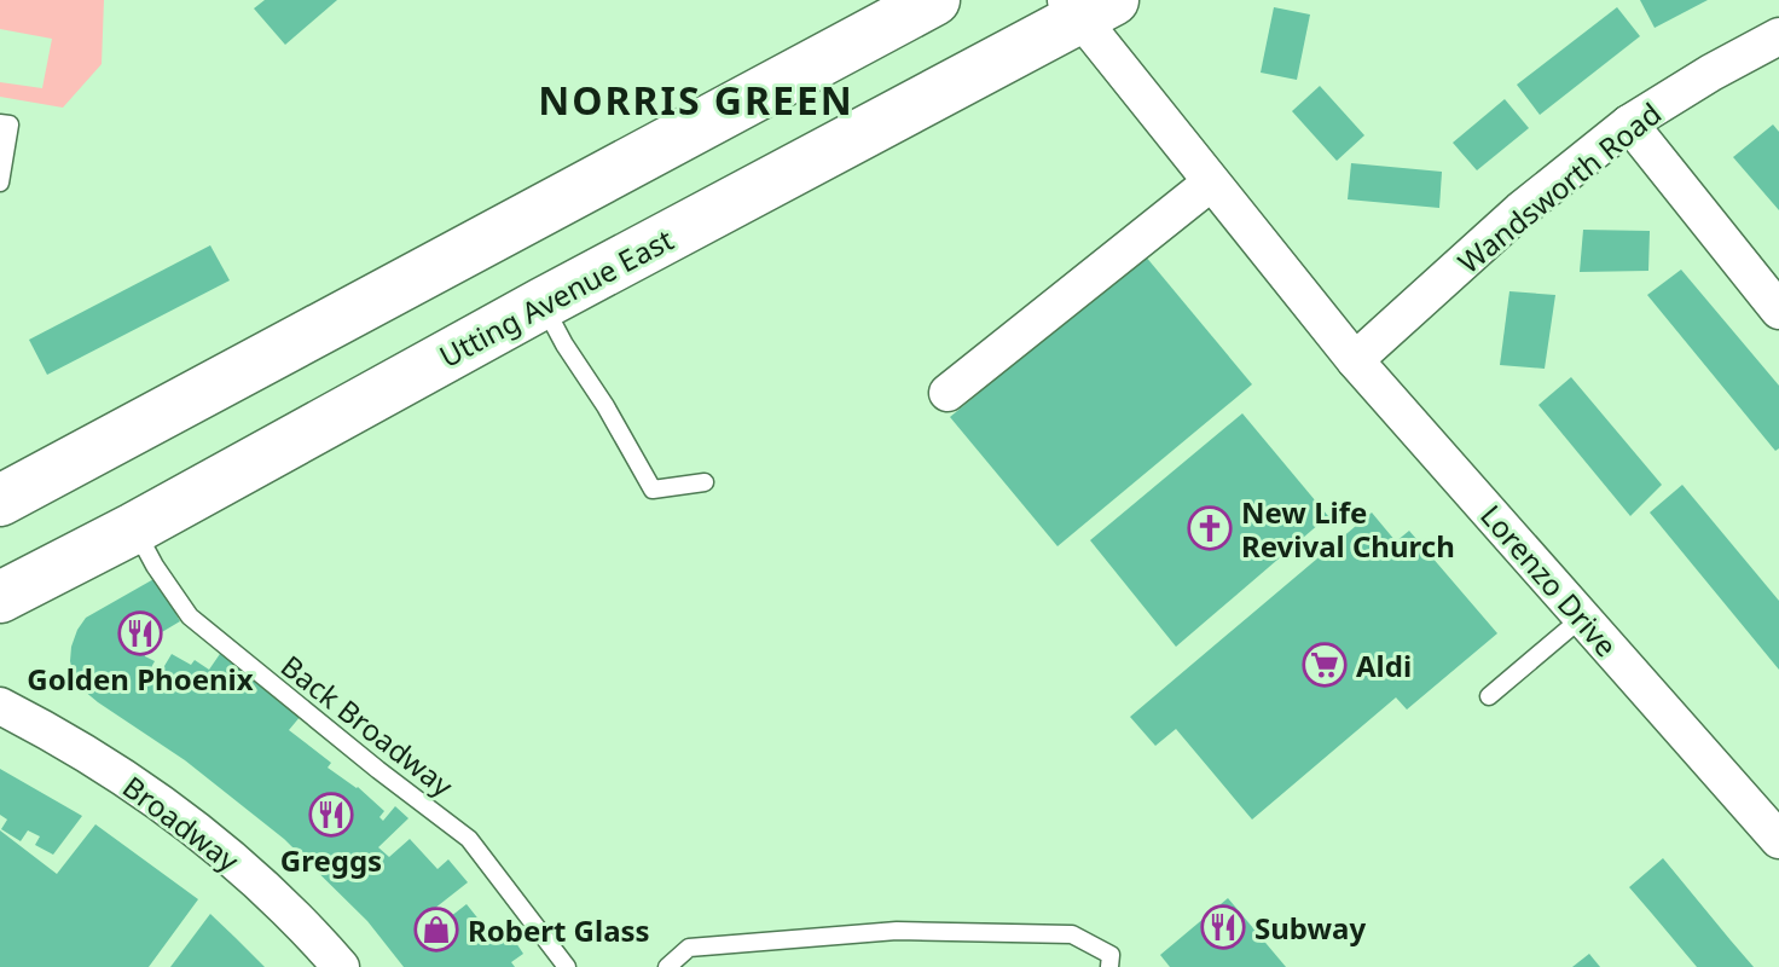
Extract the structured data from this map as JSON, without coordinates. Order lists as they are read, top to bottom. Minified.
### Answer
{"streets":{"street":["Wandsworth Road","Utting Avenue East","Lorenzo Drive","Broadway"],"lane":["Back Broadway"]},"crossings":[["Wandsworth Road","Lorenzo Drive"],["Utting Avenue East","Lorenzo Drive"],["Utting Avenue East","Back Broadway"]],"districts":["NORRIS GREEN"],"places":{"church":["New Life Revival Church"],"restaurant":["Golden Phoenix","Greggs","Subway"],"supermarket":["Aldi"],"shop":["Robert Glass"]}}
